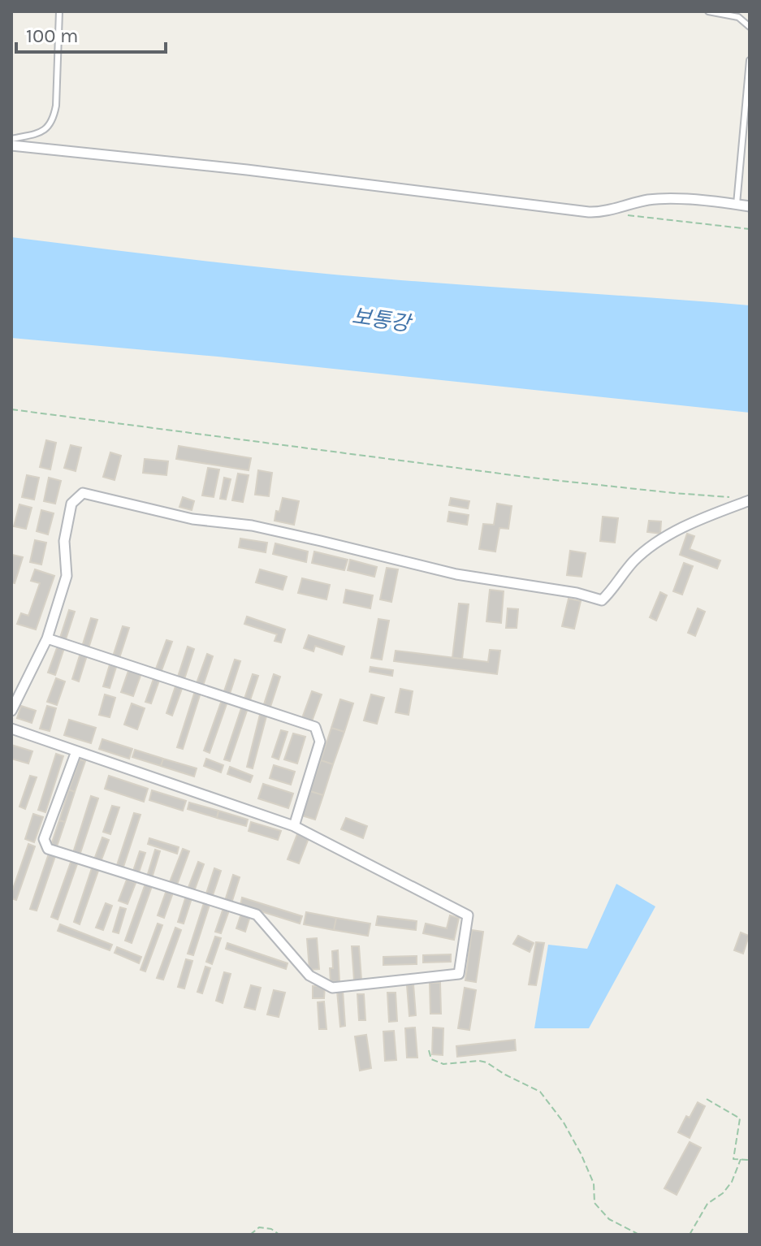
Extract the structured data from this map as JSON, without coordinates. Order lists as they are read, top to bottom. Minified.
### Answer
{"water":["보통강"],"scale_bar":"100 m"}
